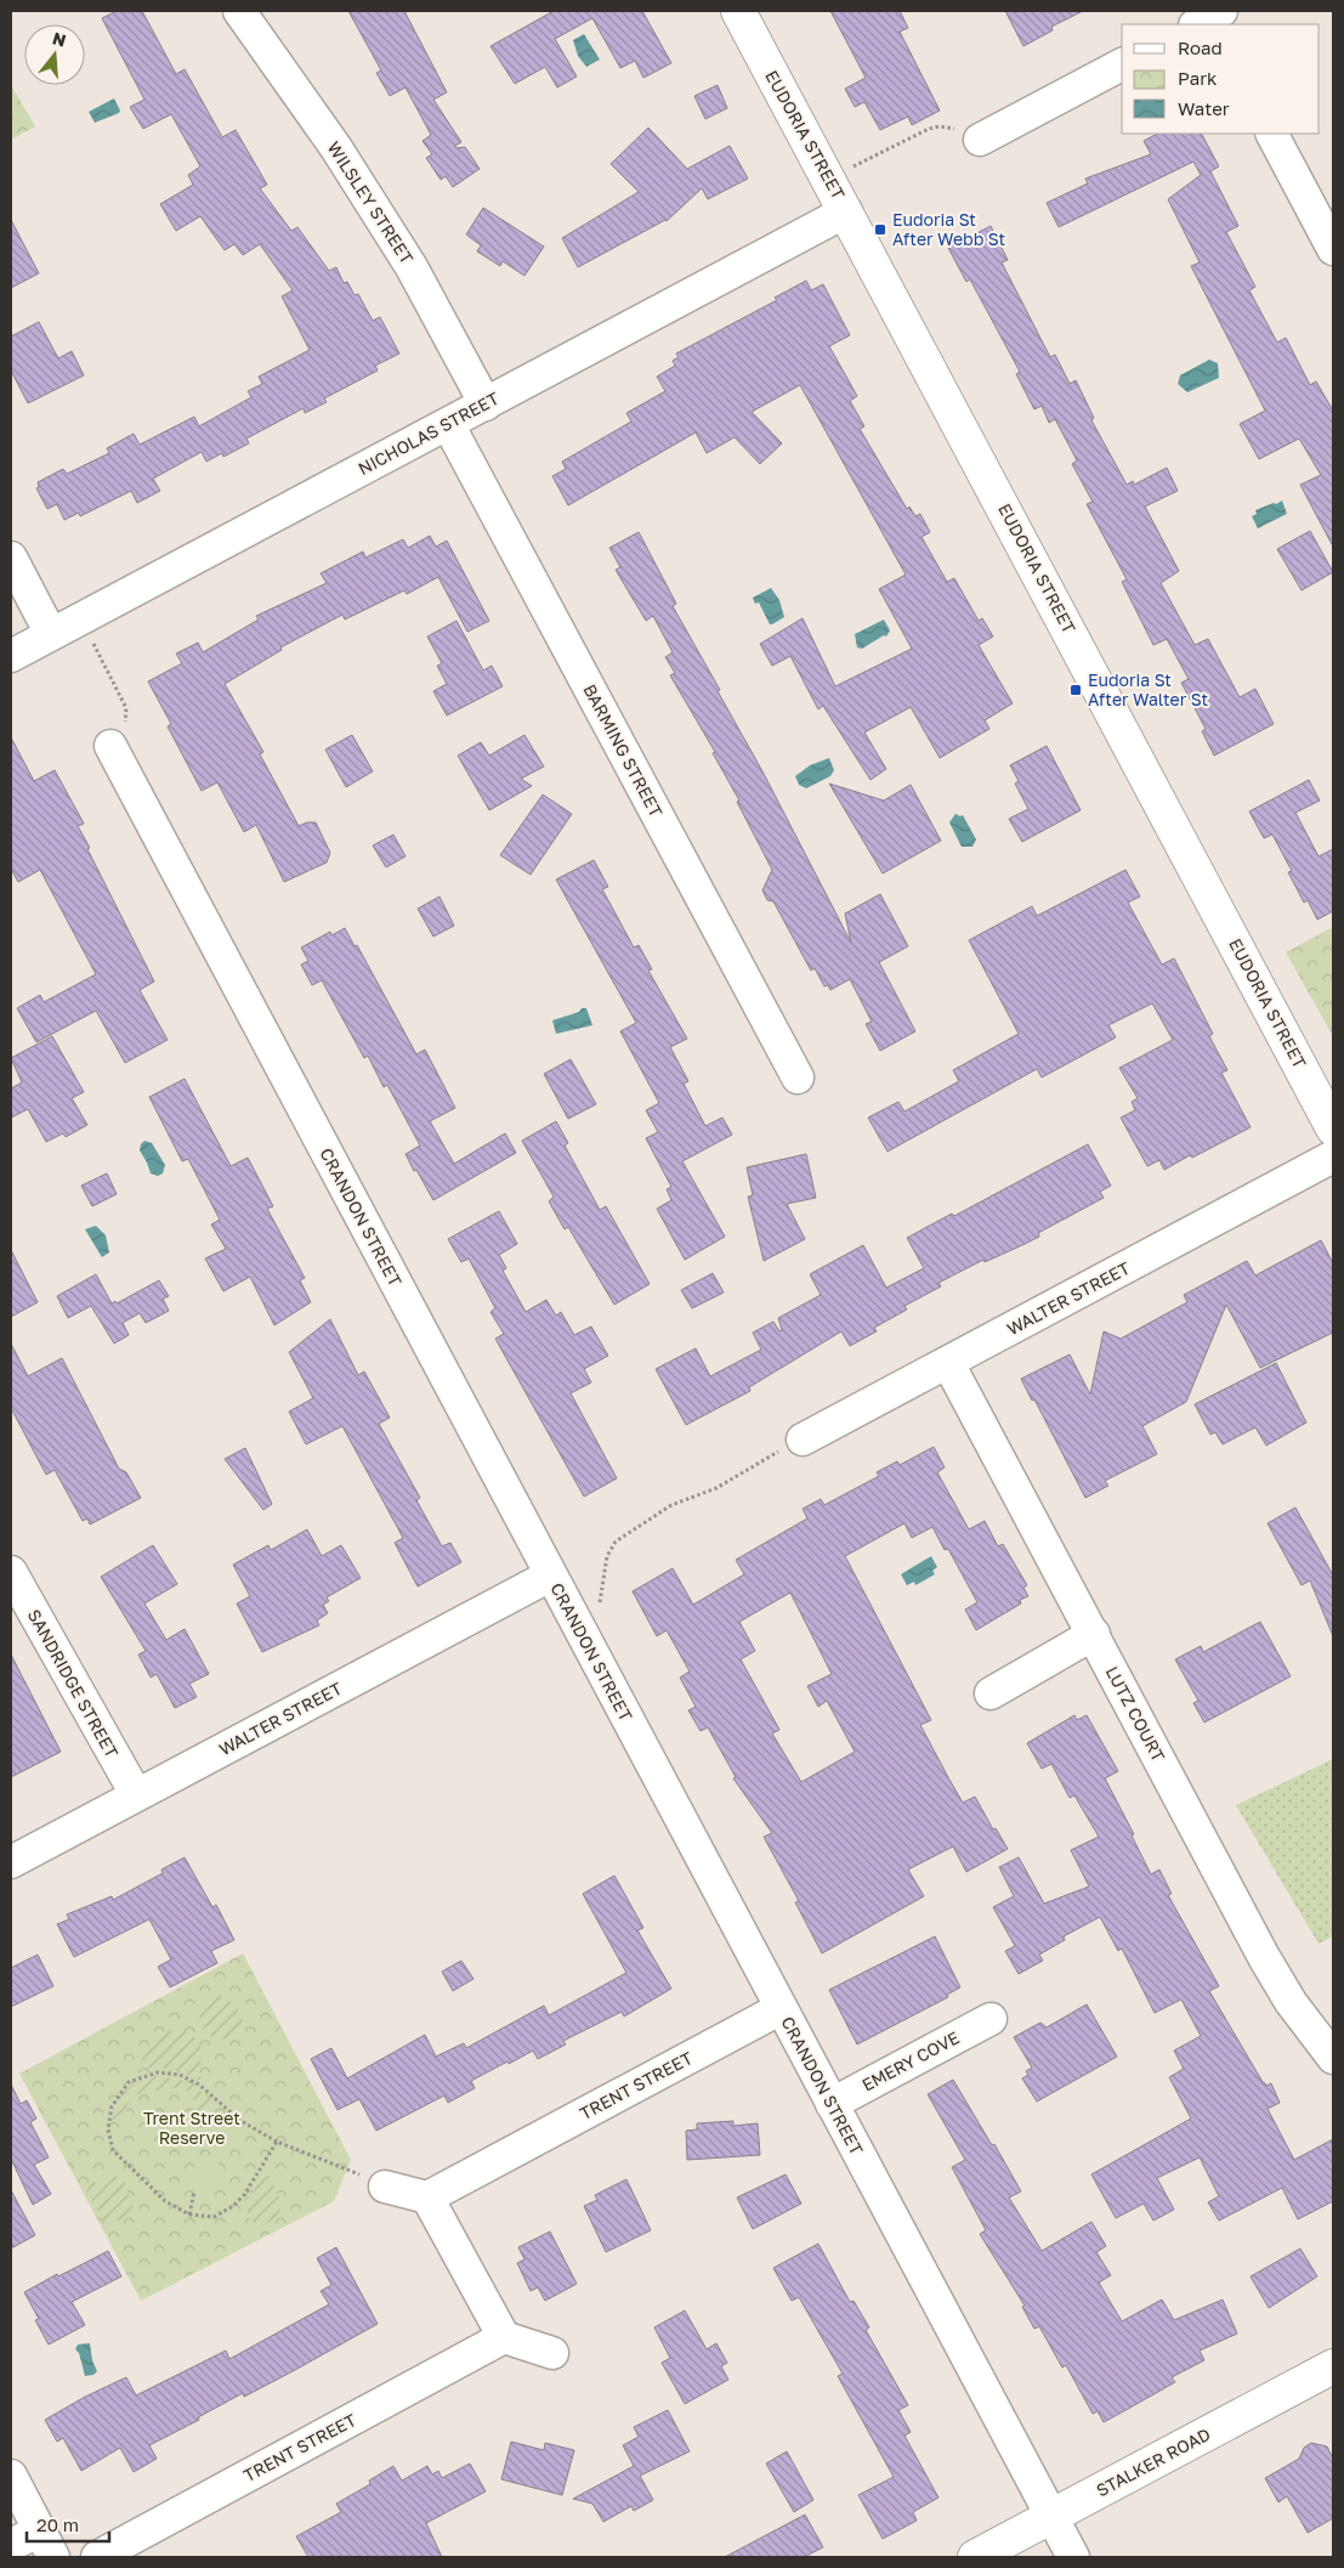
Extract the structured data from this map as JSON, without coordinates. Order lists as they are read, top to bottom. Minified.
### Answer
{"streets":{"main road":["EUDORIA STREET","STALKER ROAD"],"street":["WILSLEY STREET","NICHOLAS STREET","BARMING STREET","CRANDON STREET","WALTER STREET","SANDRIDGE STREET","LUTZ COURT","EMERY COVE","TRENT STREET"]},"crossings":[["EUDORIA STREET","NICHOLAS STREET"],["WILSLEY STREET","NICHOLAS STREET"],["NICHOLAS STREET","BARMING STREET"],["CRANDON STREET","WALTER STREET"],["CRANDON STREET","EMERY COVE"],["CRANDON STREET","TRENT STREET"],["CRANDON STREET","STALKER ROAD"],["WALTER STREET","SANDRIDGE STREET"],["WALTER STREET","LUTZ COURT"]],"parks":["Trent Street Reserve"],"places":{"transit":["Eudoria St After Webb St","Eudoria St After Walter St"]},"legend":["Road","Park","Water"],"scale_bar":"20 m","north":"top"}
